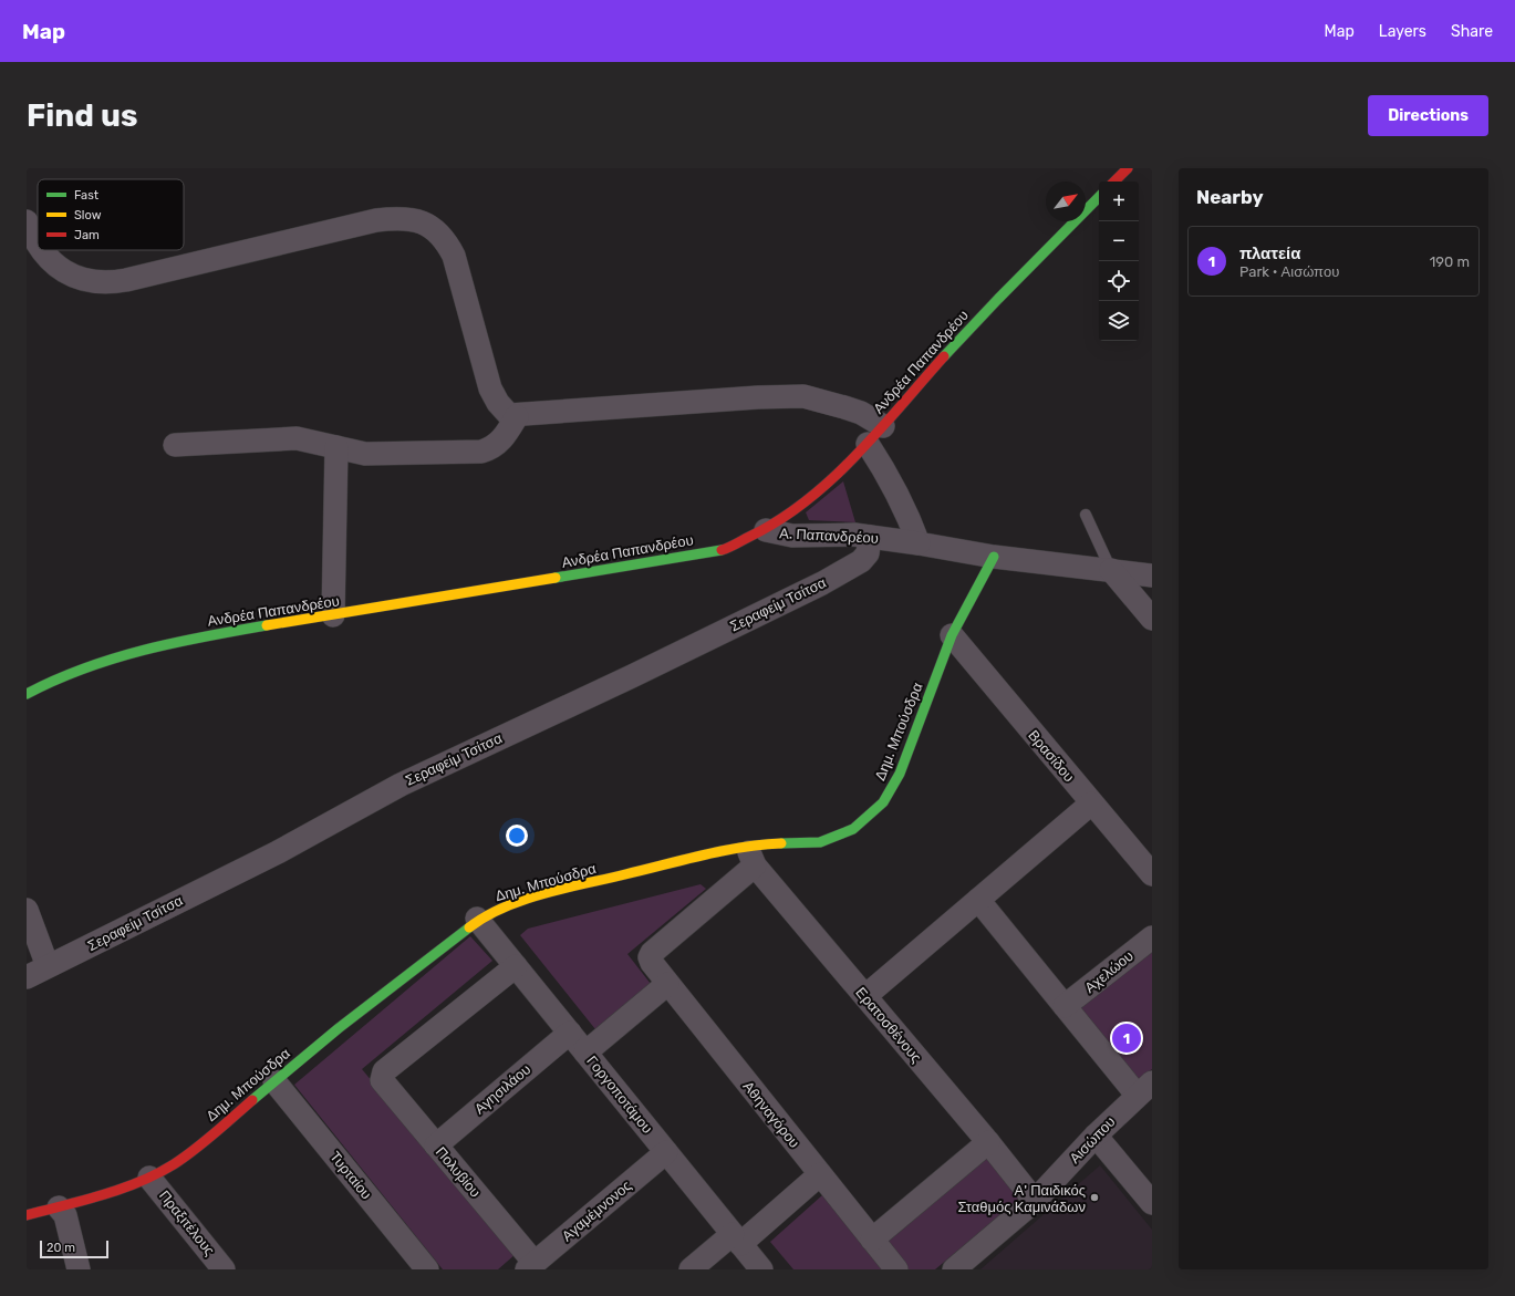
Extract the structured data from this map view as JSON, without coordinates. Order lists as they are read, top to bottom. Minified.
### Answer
{"streets":{"main road":["Ανδρέα Παπανδρέου","Δημ. Μπούσδρα"],"street":["Α. Παπανδρέου","Σεραφείμ Τσίτσα","Βρασίδου","Αχελώου","Ερατοσθένους","Αγησιλάου","Γοργοποτάμου","Αθηναγόρου","Αισώπου","Πολυβίου","Τυρταίου","Αγαμέμνονος","Πραξιτέλους"]},"crossings":[["Ανδρέα Παπανδρέου","Α. Παπανδρέου"],["Α. Παπανδρέου","Σεραφείμ Τσίτσα"],["Α. Παπανδρέου","Δημ. Μπούσδρα"],["Δημ. Μπούσδρα","Βρασίδου"],["Δημ. Μπούσδρα","Ερατοσθένους"],["Δημ. Μπούσδρα","Γοργοποτάμου"],["Δημ. Μπούσδρα","Αθηναγόρου"],["Δημ. Μπούσδρα","Τυρταίου"],["Δημ. Μπούσδρα","Πραξιτέλους"],["Ερατοσθένους","Αθηναγόρου"],["Ερατοσθένους","Αισώπου"],["Αγησιλάου","Γοργοποτάμου"],["Αγησιλάου","Πολυβίου"],["Γοργοποτάμου","Πολυβίου"],["Γοργοποτάμου","Αγαμέμνονος"],["Πολυβίου","Αγαμέμνονος"]],"places":["Α' Παιδικός Σταθμός Καμινάδων"],"legend":["Fast","Slow","Jam"],"scale_bar":"20 m","north":"top right","page":{"header":"Map","nav":["Map","Layers","Share"],"buttons":"Directions","title":"Find us","heading":"Nearby","map_buttons":["+","−"],"list":[{"mark":"1","name":"πλατεία","note":"Park · Αισώπου","value":"190 m"}],"pins":"1","scale":"20 m"}}
